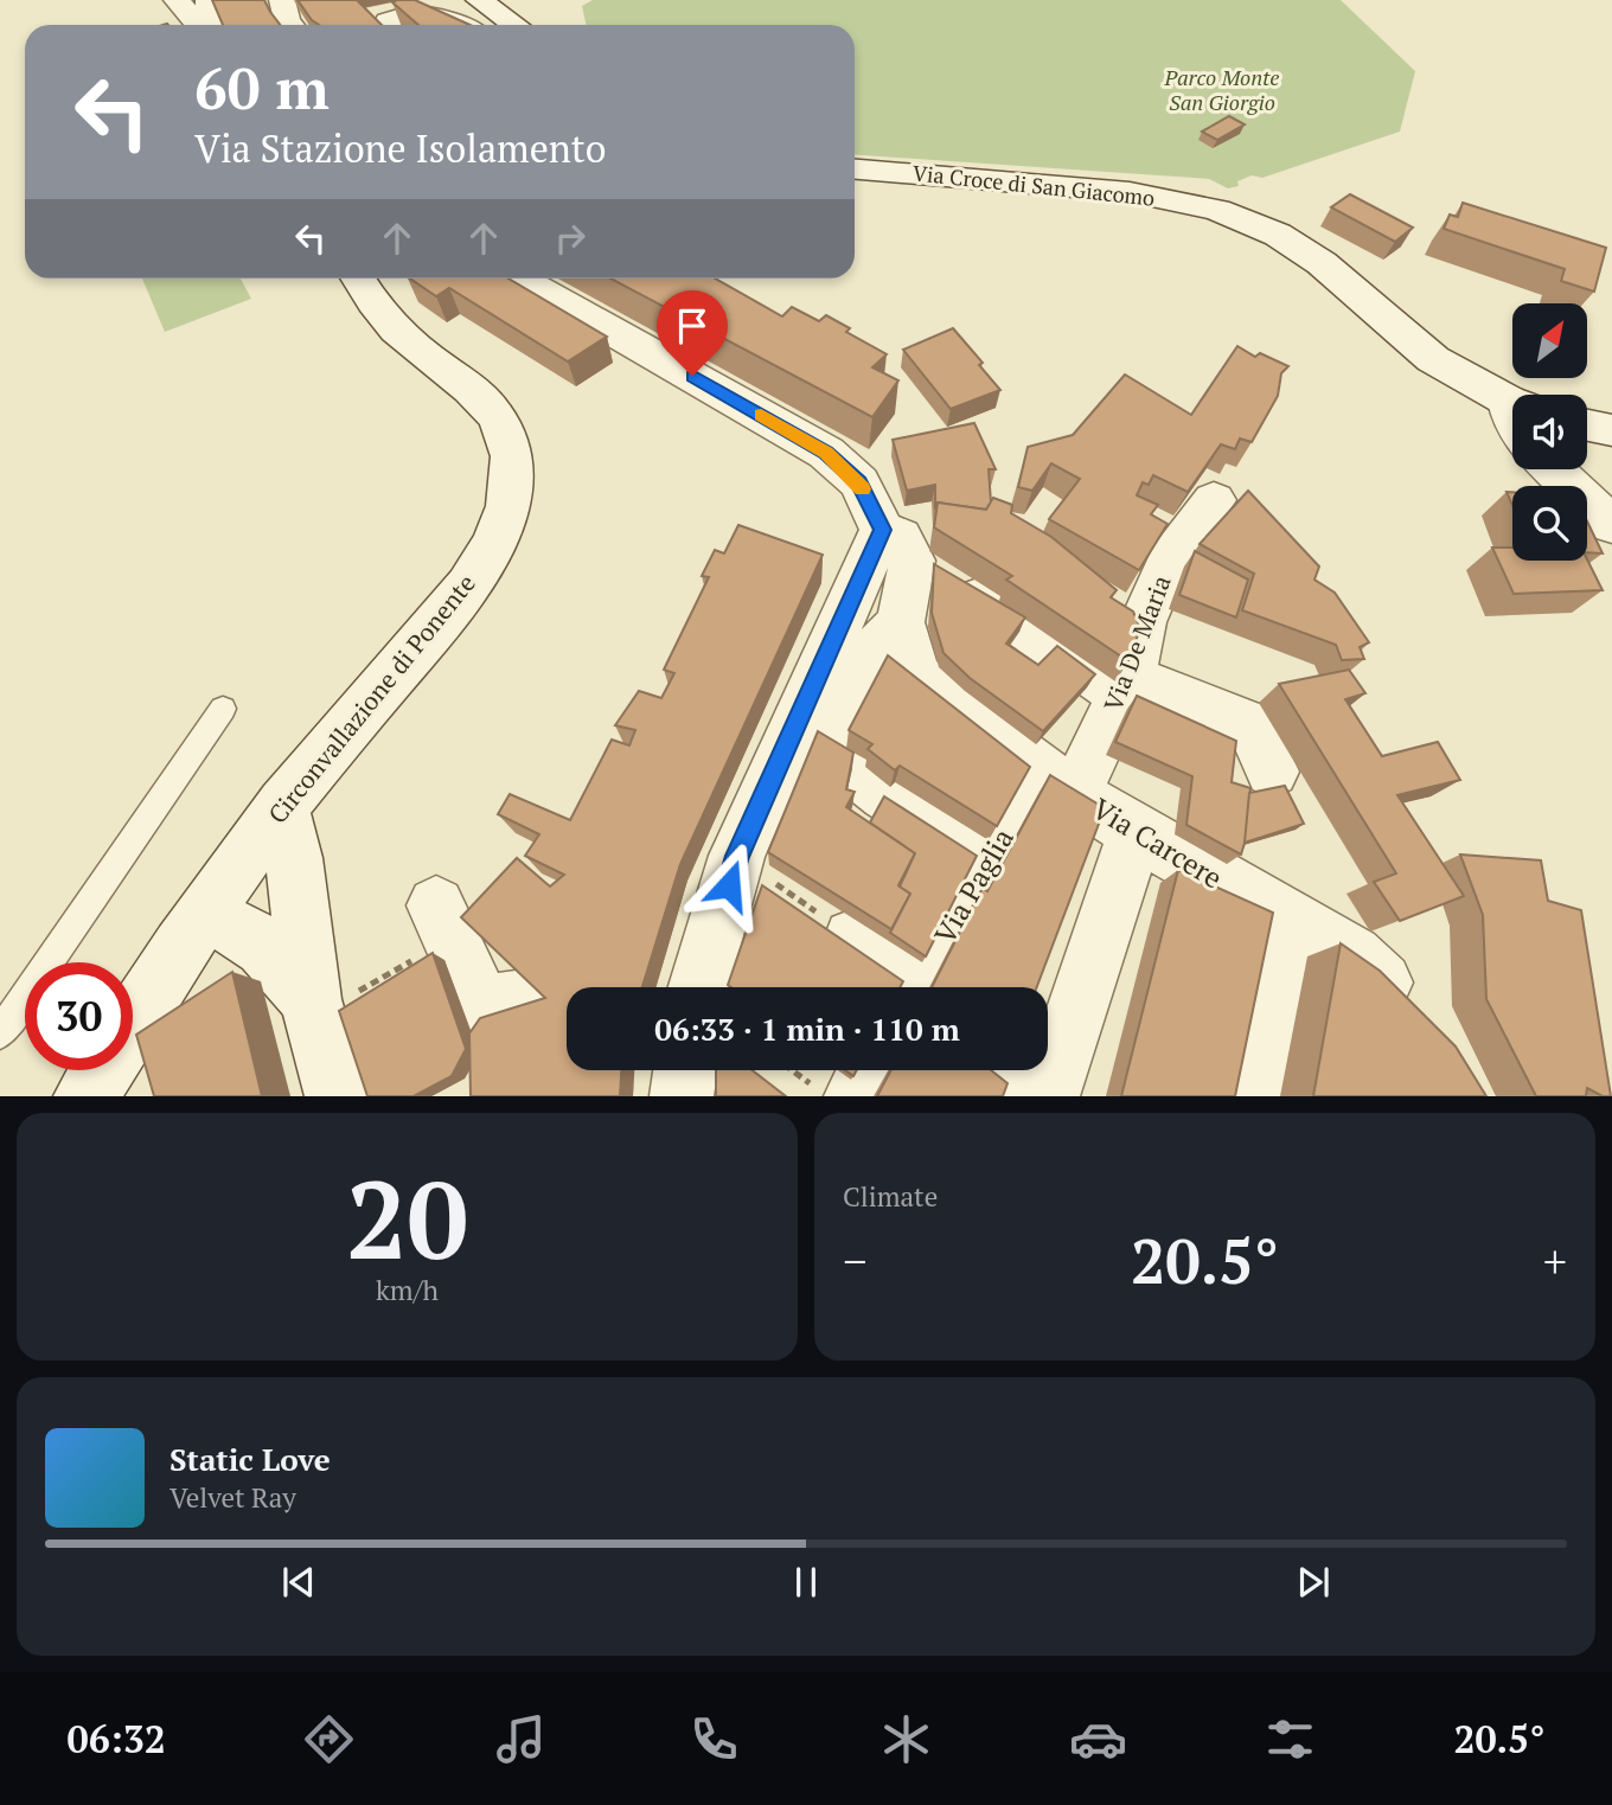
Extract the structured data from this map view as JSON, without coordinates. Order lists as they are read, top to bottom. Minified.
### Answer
{"streets":{"street":["Via Croce di San Giacomo","Via De Maria","Circonvallazione di Ponente","Via Carcere","Via Paglia"]},"crossings":[["Via De Maria","Via Carcere"],["Via De Maria","Via Paglia"],["Via Carcere","Via Paglia"]],"parks":["Parco Monte San Giorgio"],"north":"top right","page":{"turn":["60 m","Via Stazione Isolamento"],"limit":"30","trip":"06:33 · 1 min · 110 m","tile":[["20","km/h"],"Climate"],"heat":["−","20.5°","+"],"song":["Static Love","Velvet Ray"],"tabs":["06:32","20.5°"]}}
